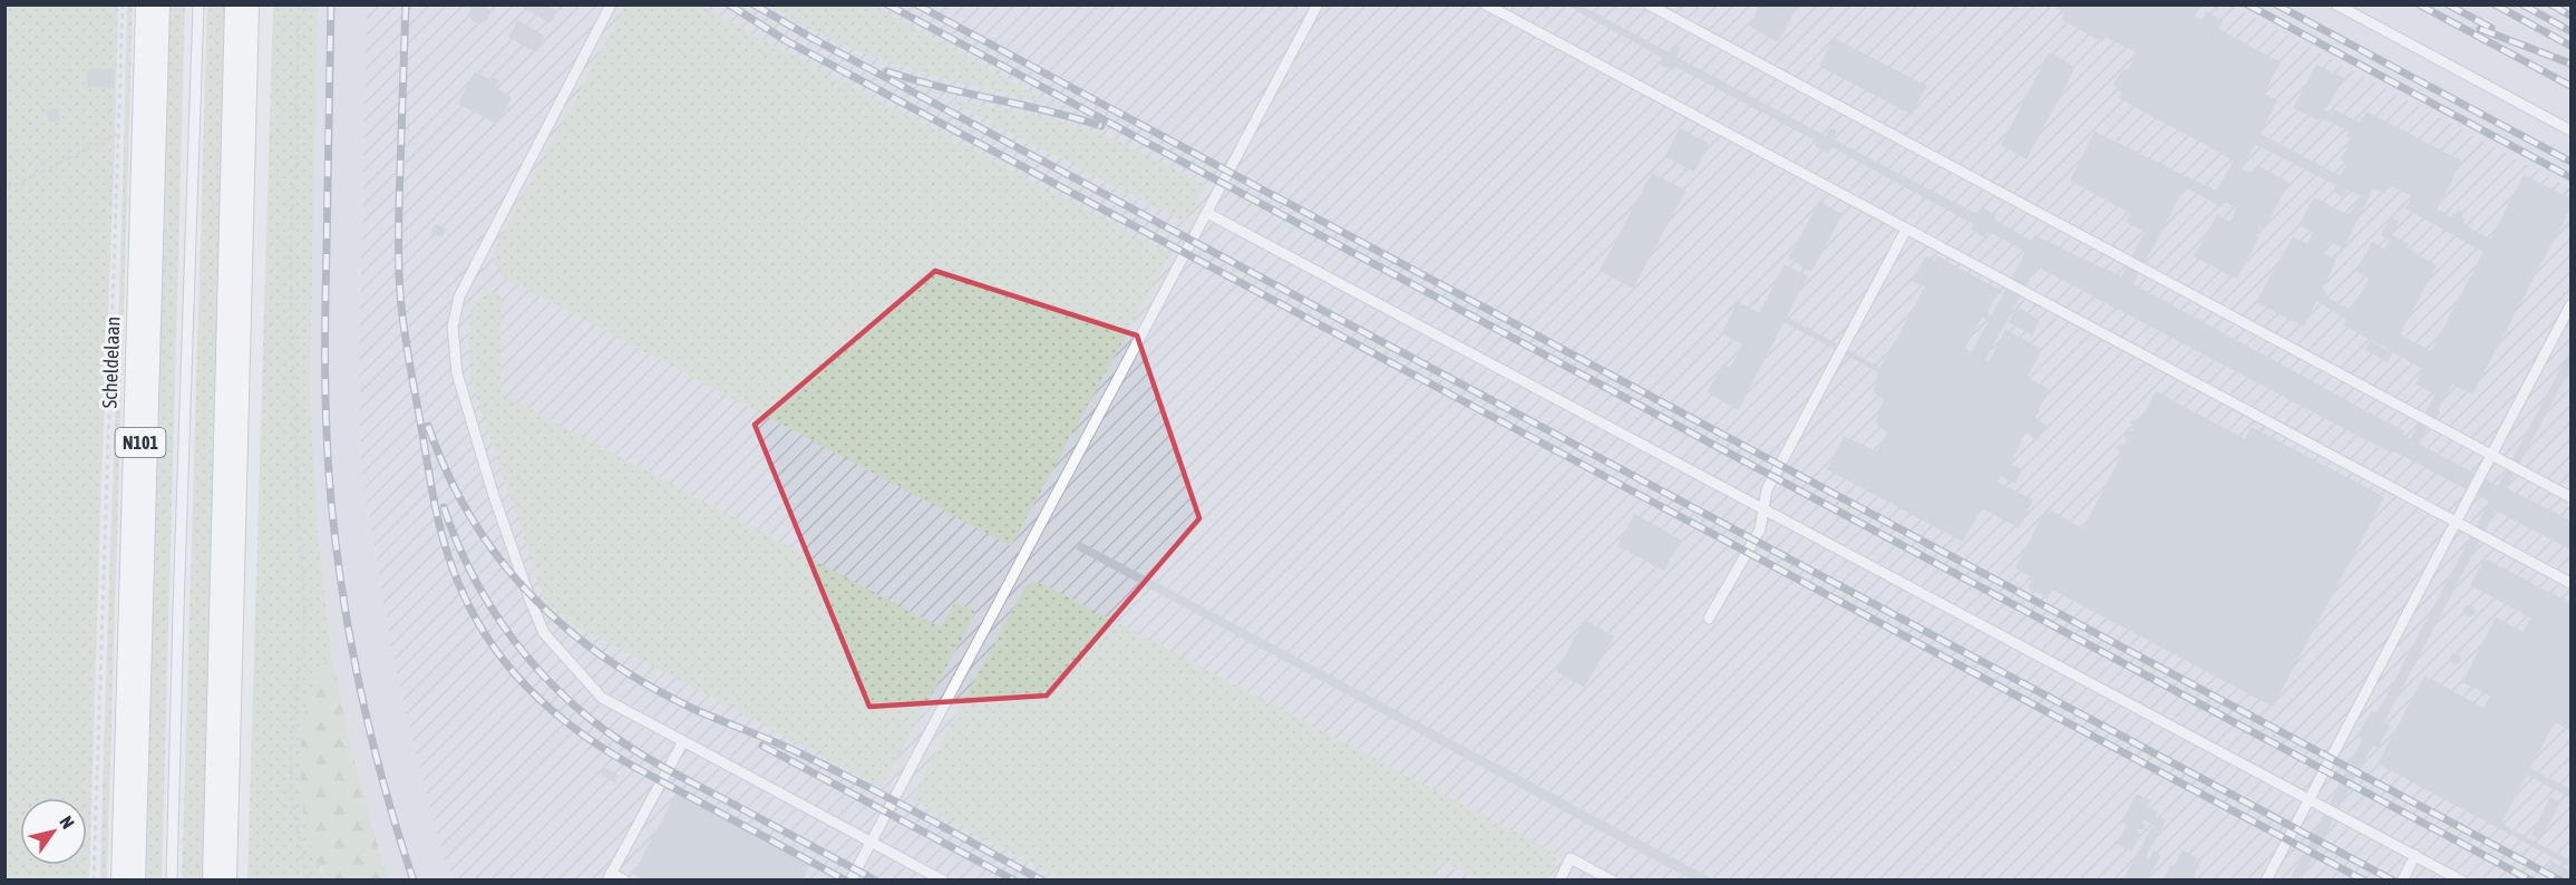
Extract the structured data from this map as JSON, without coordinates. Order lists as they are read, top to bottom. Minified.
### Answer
{"streets":{"main road":["Scheldelaan","N101"]},"north":"top right"}
